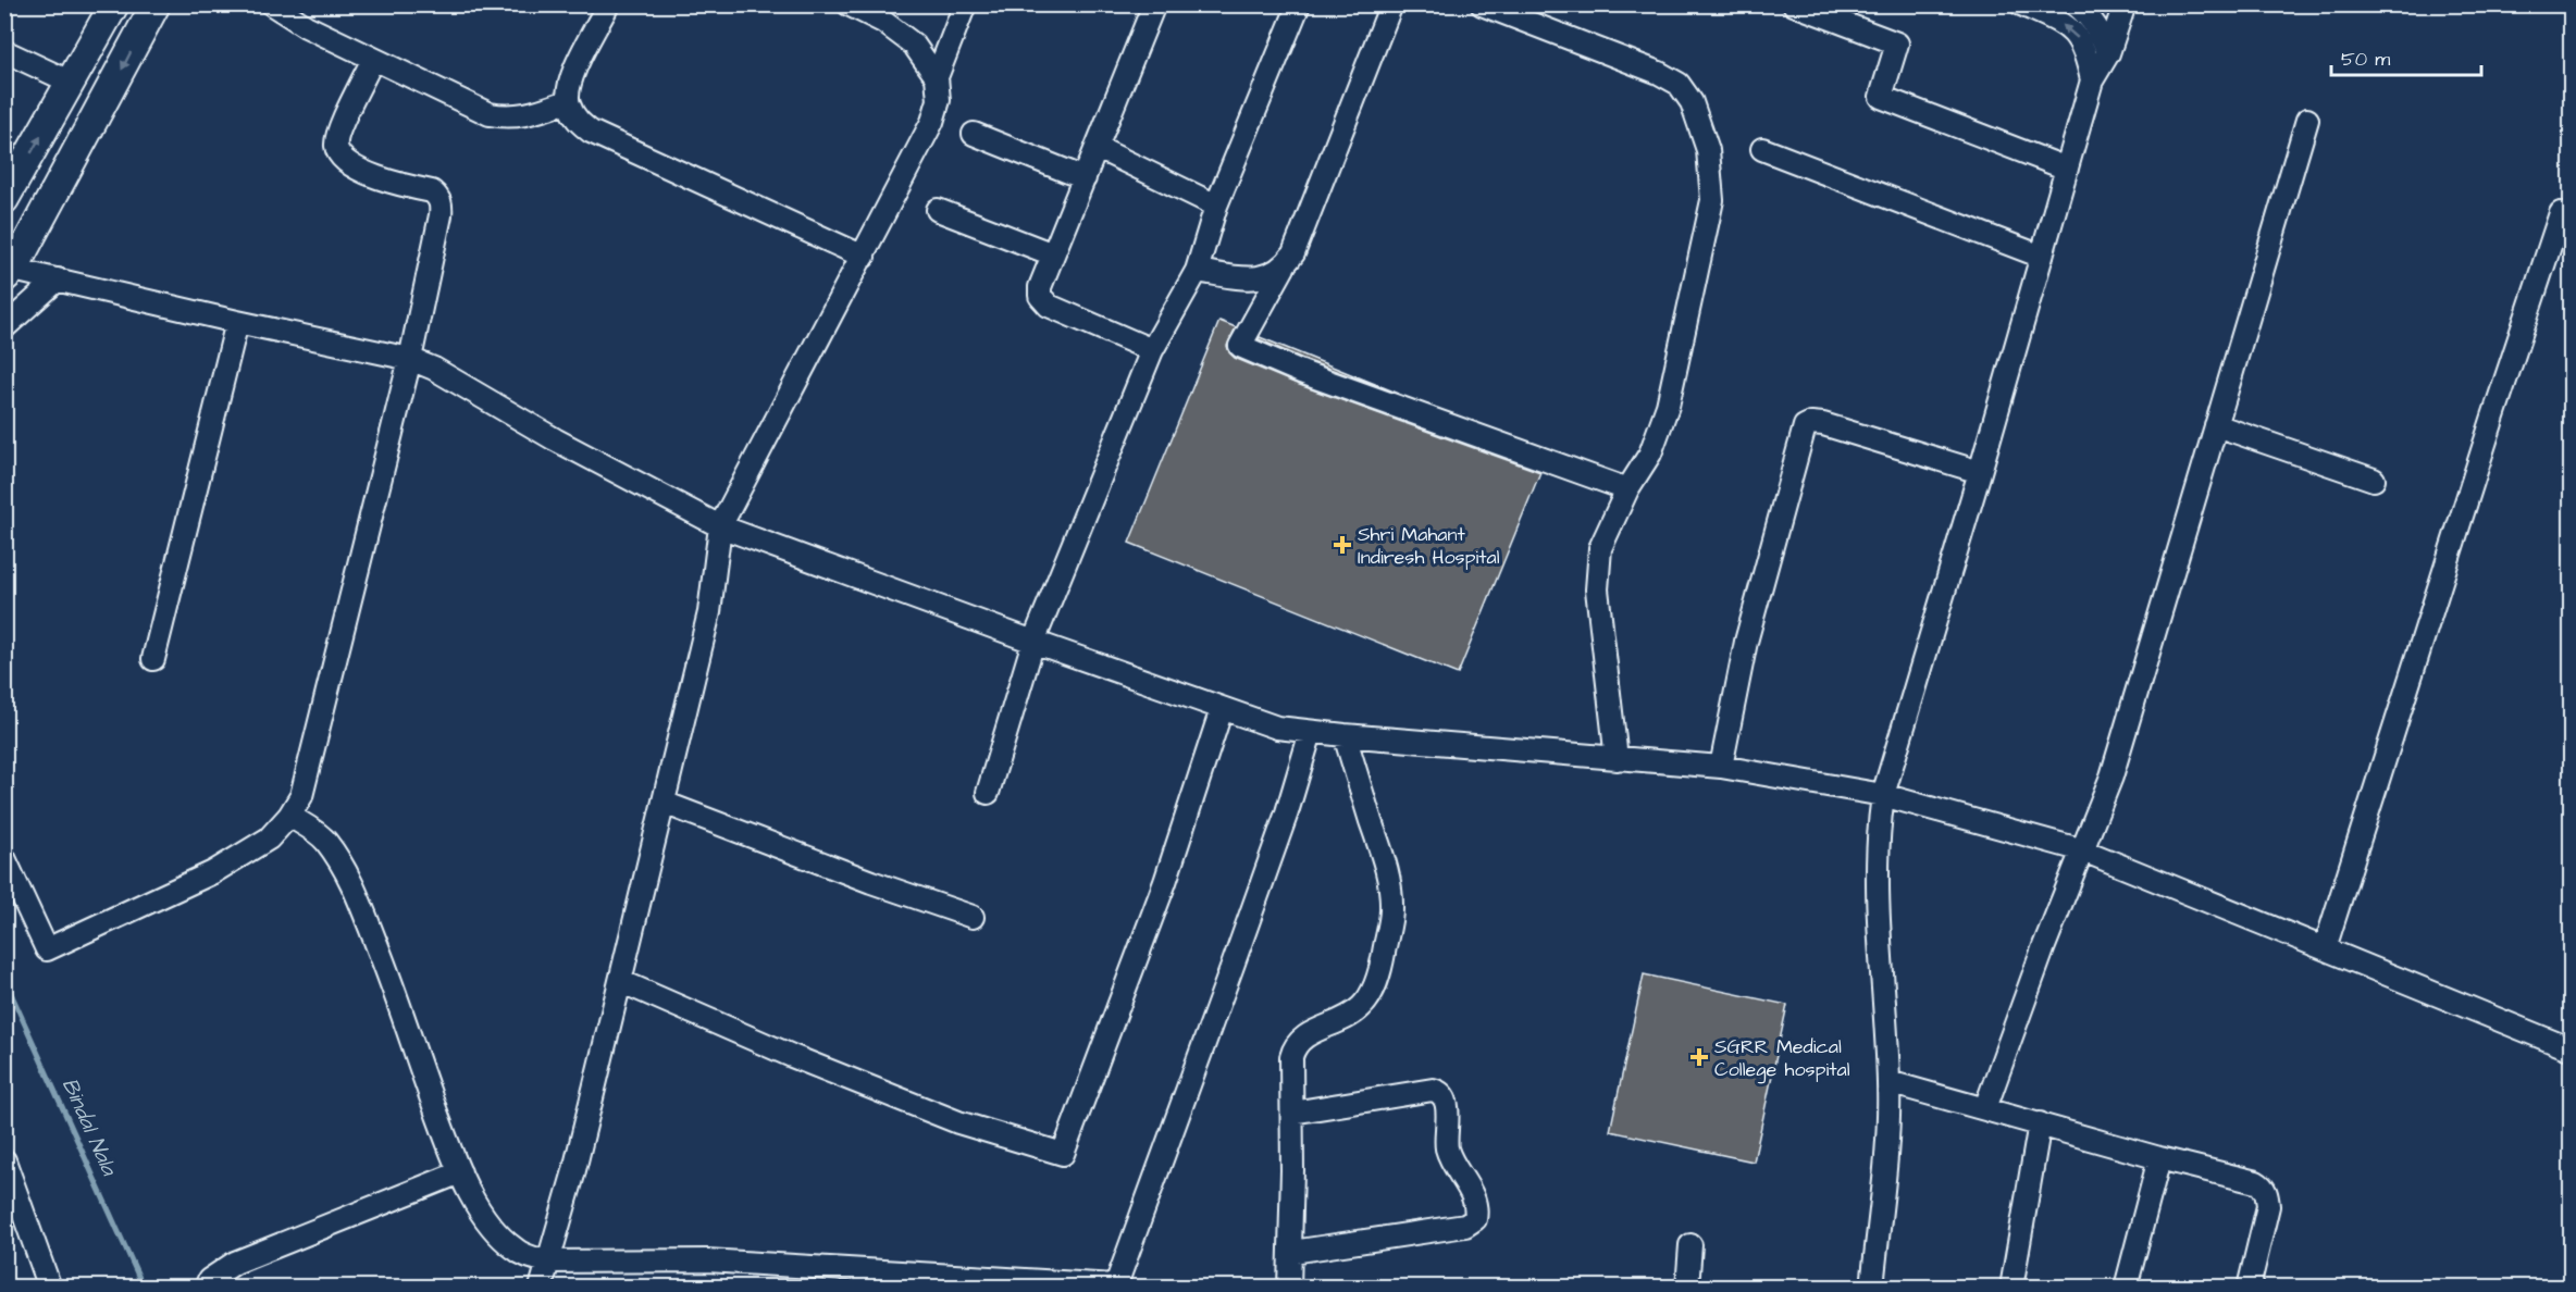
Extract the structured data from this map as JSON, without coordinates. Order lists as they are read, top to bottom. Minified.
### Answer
{"water":["Bindal Nala"],"places":{"health":["Shri Mahant Indiresh Hospital","SGRR Medical College hospital"]},"scale_bar":"50 m"}
